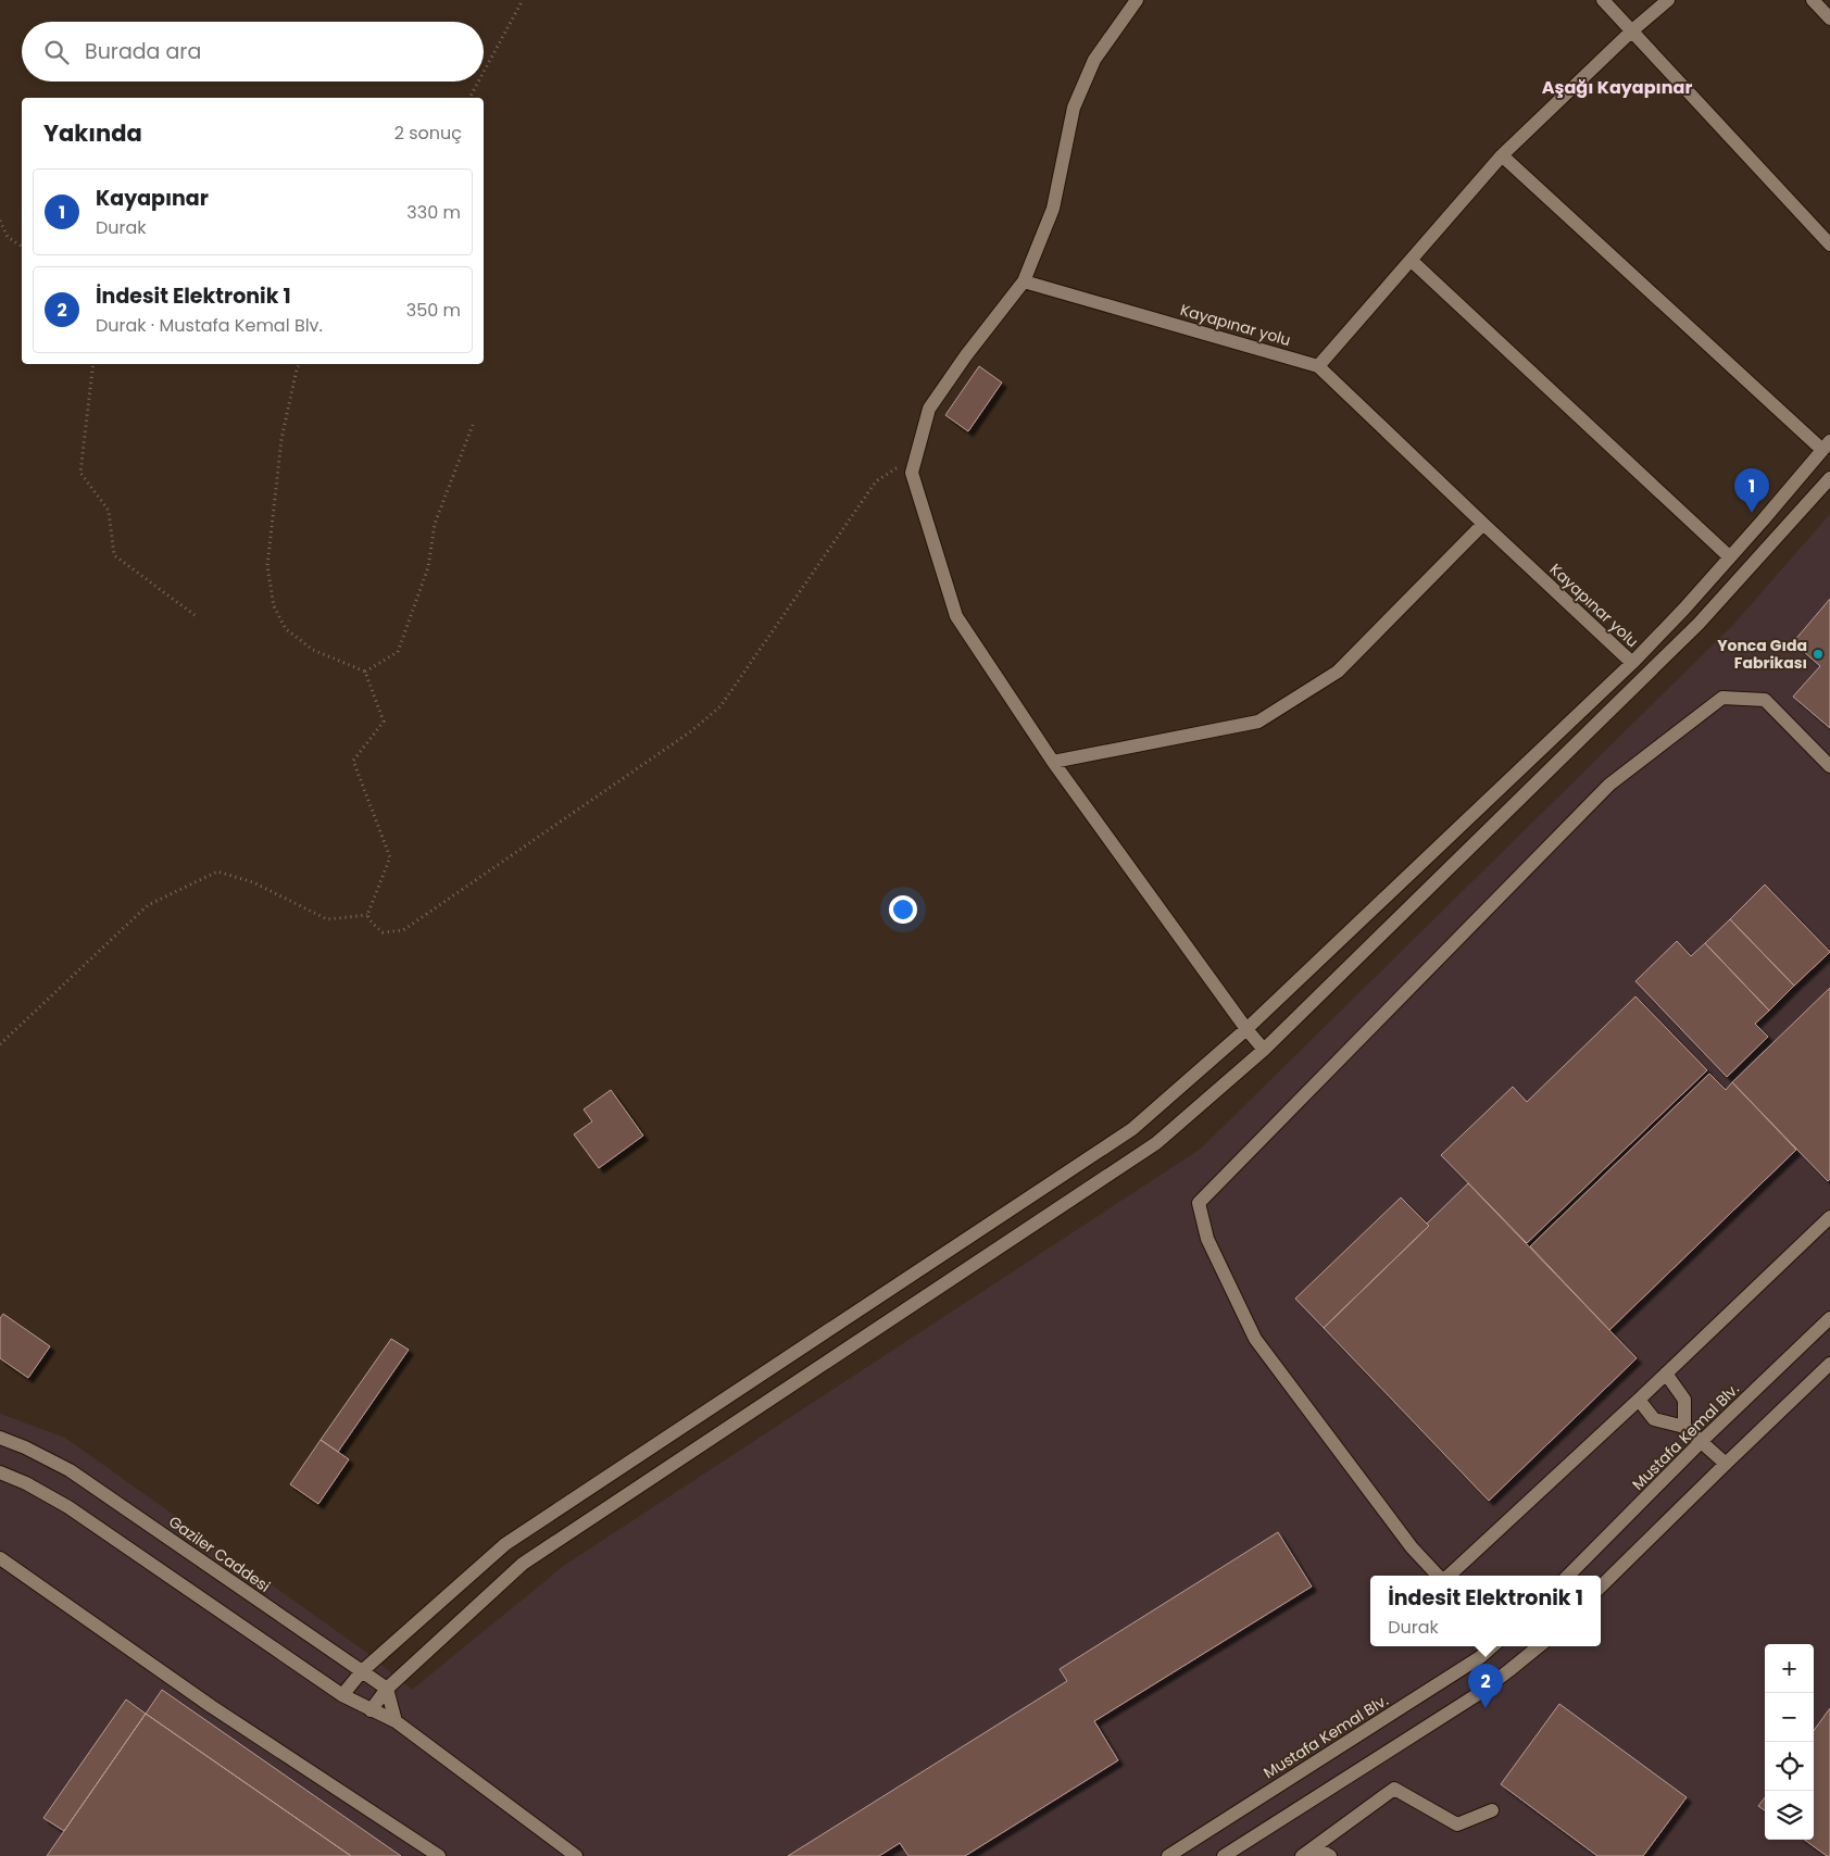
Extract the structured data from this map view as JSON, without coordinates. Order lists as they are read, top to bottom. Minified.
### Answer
{"streets":{"street":["Kayapınar yolu","Mustafa Kemal Blv.","Gaziler Caddesi"]},"districts":["Aşağı Kayapınar"],"places":["Yonca Gıda Fabrikası"],"page":{"search":"Burada ara","heading":["Yakında","2 sonuç"],"list":[{"mark":"1","name":"Kayapınar","note":"Durak","value":"330 m"},{"mark":"2","name":"İndesit Elektronik 1","note":"Durak · Mustafa Kemal Blv.","value":"350 m"}],"pins":["1","2"],"popup":["İndesit Elektronik 1","Durak"],"map_buttons":["+","−"]}}
